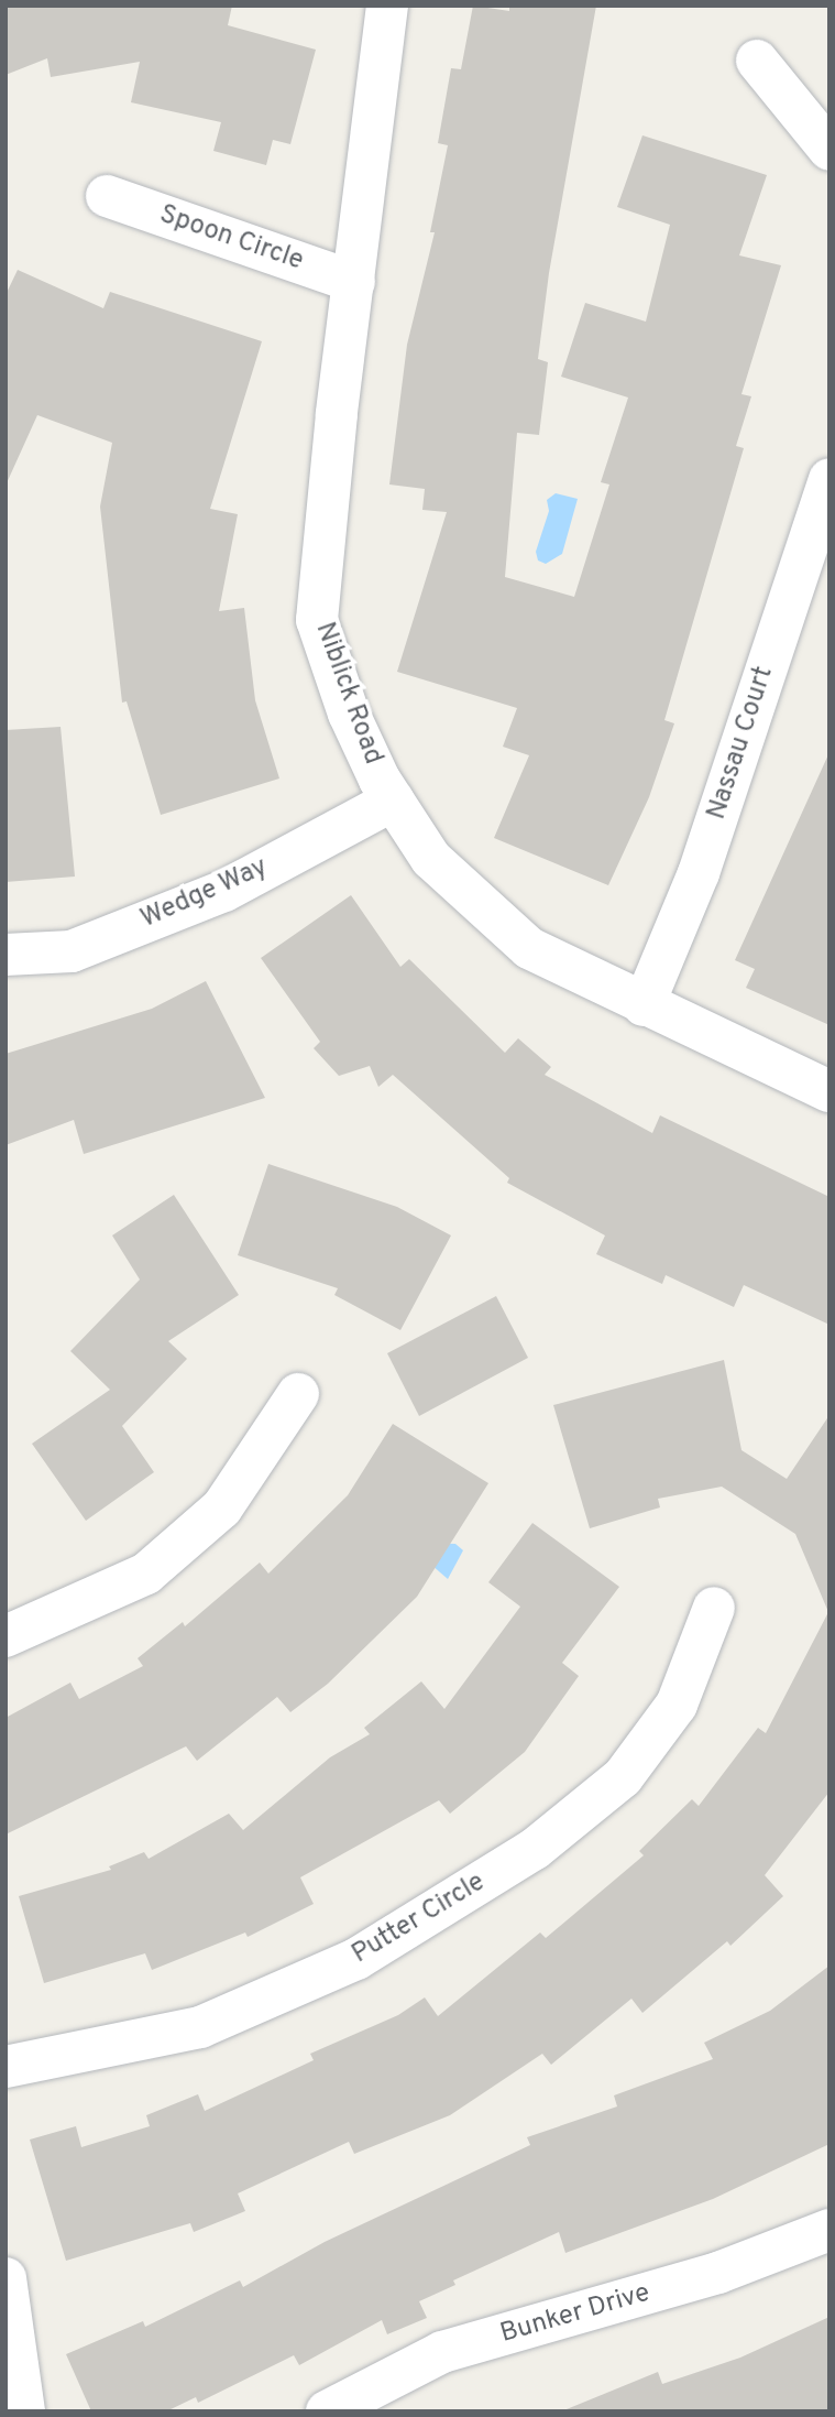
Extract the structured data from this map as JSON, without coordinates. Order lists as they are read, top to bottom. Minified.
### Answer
{"streets":{"street":["Spoon Circle","Niblick Road","Nassau Court","Wedge Way","Putter Circle","Bunker Drive"]},"crossings":[["Spoon Circle","Niblick Road"],["Niblick Road","Nassau Court"],["Niblick Road","Wedge Way"]]}
